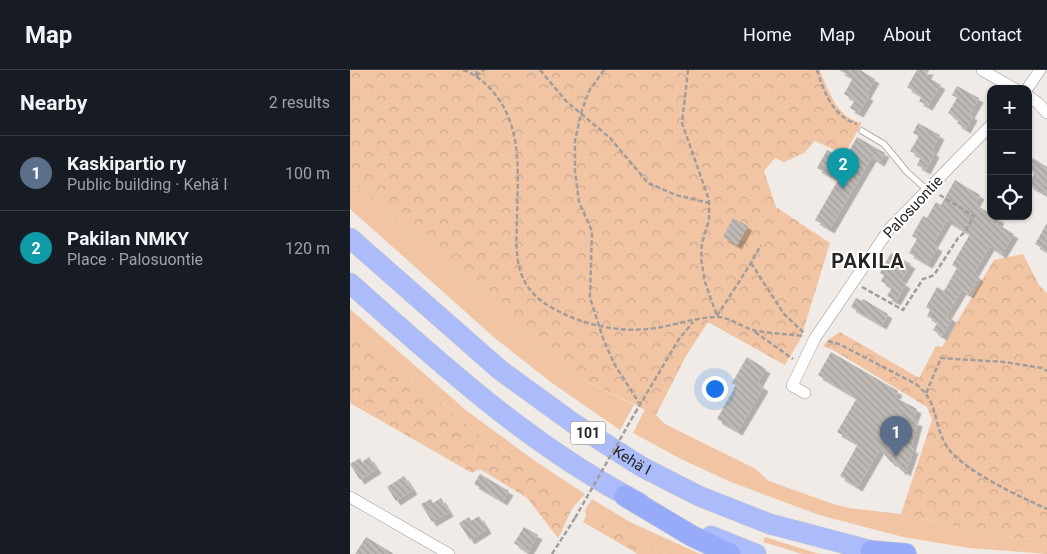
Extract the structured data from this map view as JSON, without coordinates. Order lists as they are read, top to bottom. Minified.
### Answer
{"streets":{"highway":["101","Kehä I"],"street":["Palosuontie"]},"districts":["PAKILA"],"page":{"header":"Map","nav":["Home","Map","About","Contact"],"heading":["Nearby","2 results"],"map_buttons":["+","−"],"list":[{"mark":"1","name":"Kaskipartio ry","note":"Public building · Kehä I","value":"100 m"},{"mark":"2","name":"Pakilan NMKY","note":"Place · Palosuontie","value":"120 m"}],"pins":["2","1"]}}
